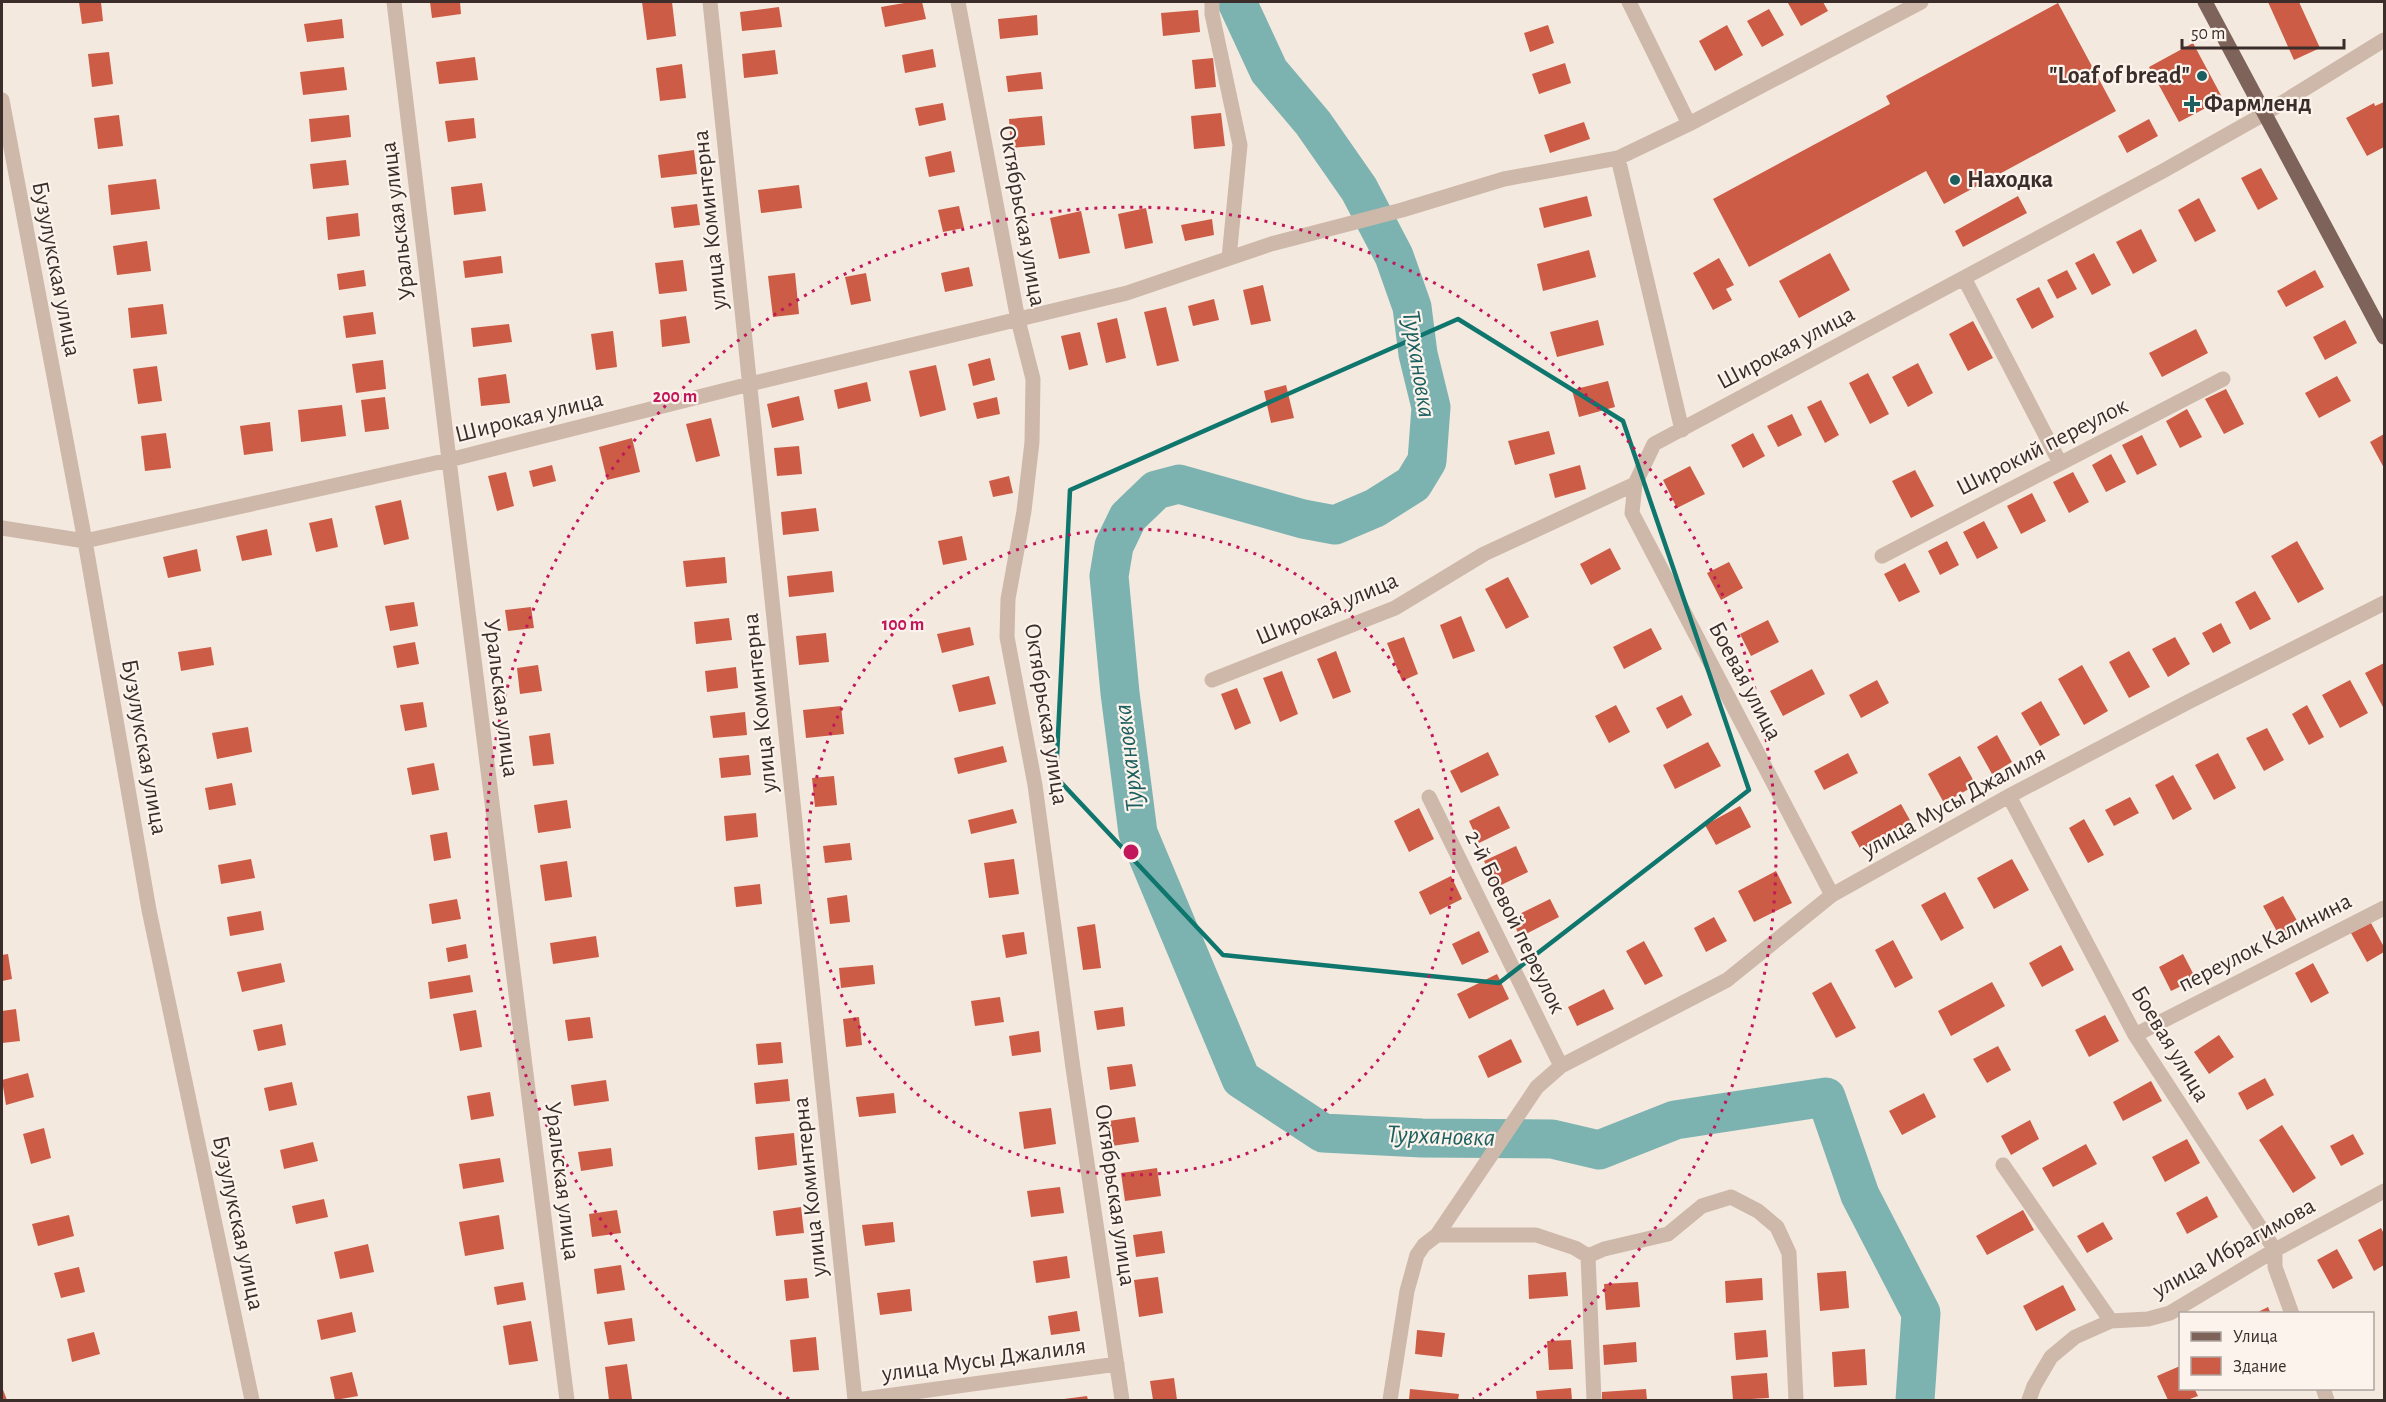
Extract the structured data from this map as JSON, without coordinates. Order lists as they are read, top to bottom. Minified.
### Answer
{"streets":{"street":["Октябрьская улица","улица Коминтерна","Уральская улица","Бузулукская улица","Широкая улица","Широкий переулок","Боевая улица","улица Мусы Джалиля","2-й Боевой переулок","переулок Калинина","улица Ибрагимова"]},"crossings":[["Октябрьская улица","Широкая улица"],["Октябрьская улица","улица Мусы Джалиля"],["улица Коминтерна","Широкая улица"],["улица Коминтерна","улица Мусы Джалиля"],["Уральская улица","Широкая улица"],["Бузулукская улица","Широкая улица"],["Широкая улица","Боевая улица"],["Боевая улица","улица Мусы Джалиля"],["Боевая улица","переулок Калинина"],["Боевая улица","улица Ибрагимова"],["улица Мусы Джалиля","2-й Боевой переулок"]],"water":["Турхановка"],"places":{"other":["\"Loaf of bread\"","Находка"],"health":["Фармленд"]},"legend":["Улица","Здание"],"scale_bar":"50 m","rings":["200 m","100 m"]}
